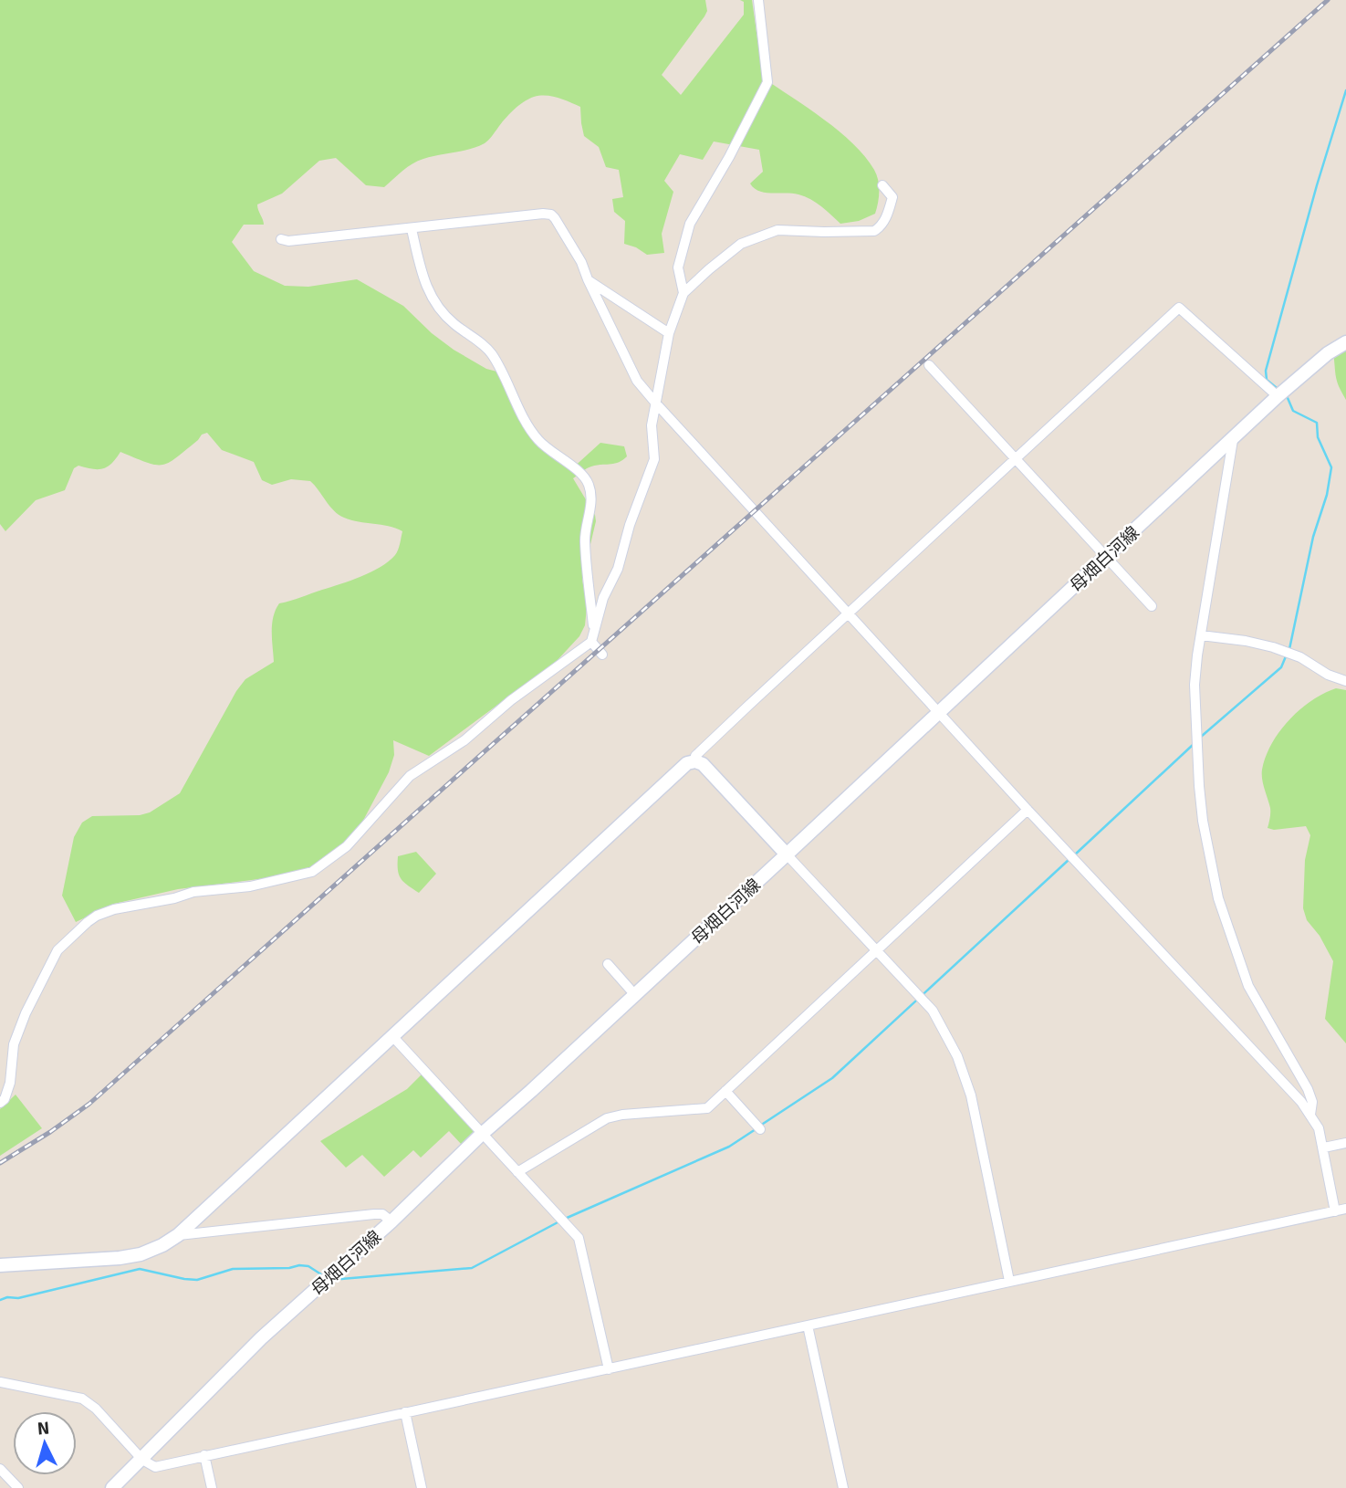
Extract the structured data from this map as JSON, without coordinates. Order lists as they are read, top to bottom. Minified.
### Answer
{"streets":{"main road":["母畑白河線"]},"north":"top"}
